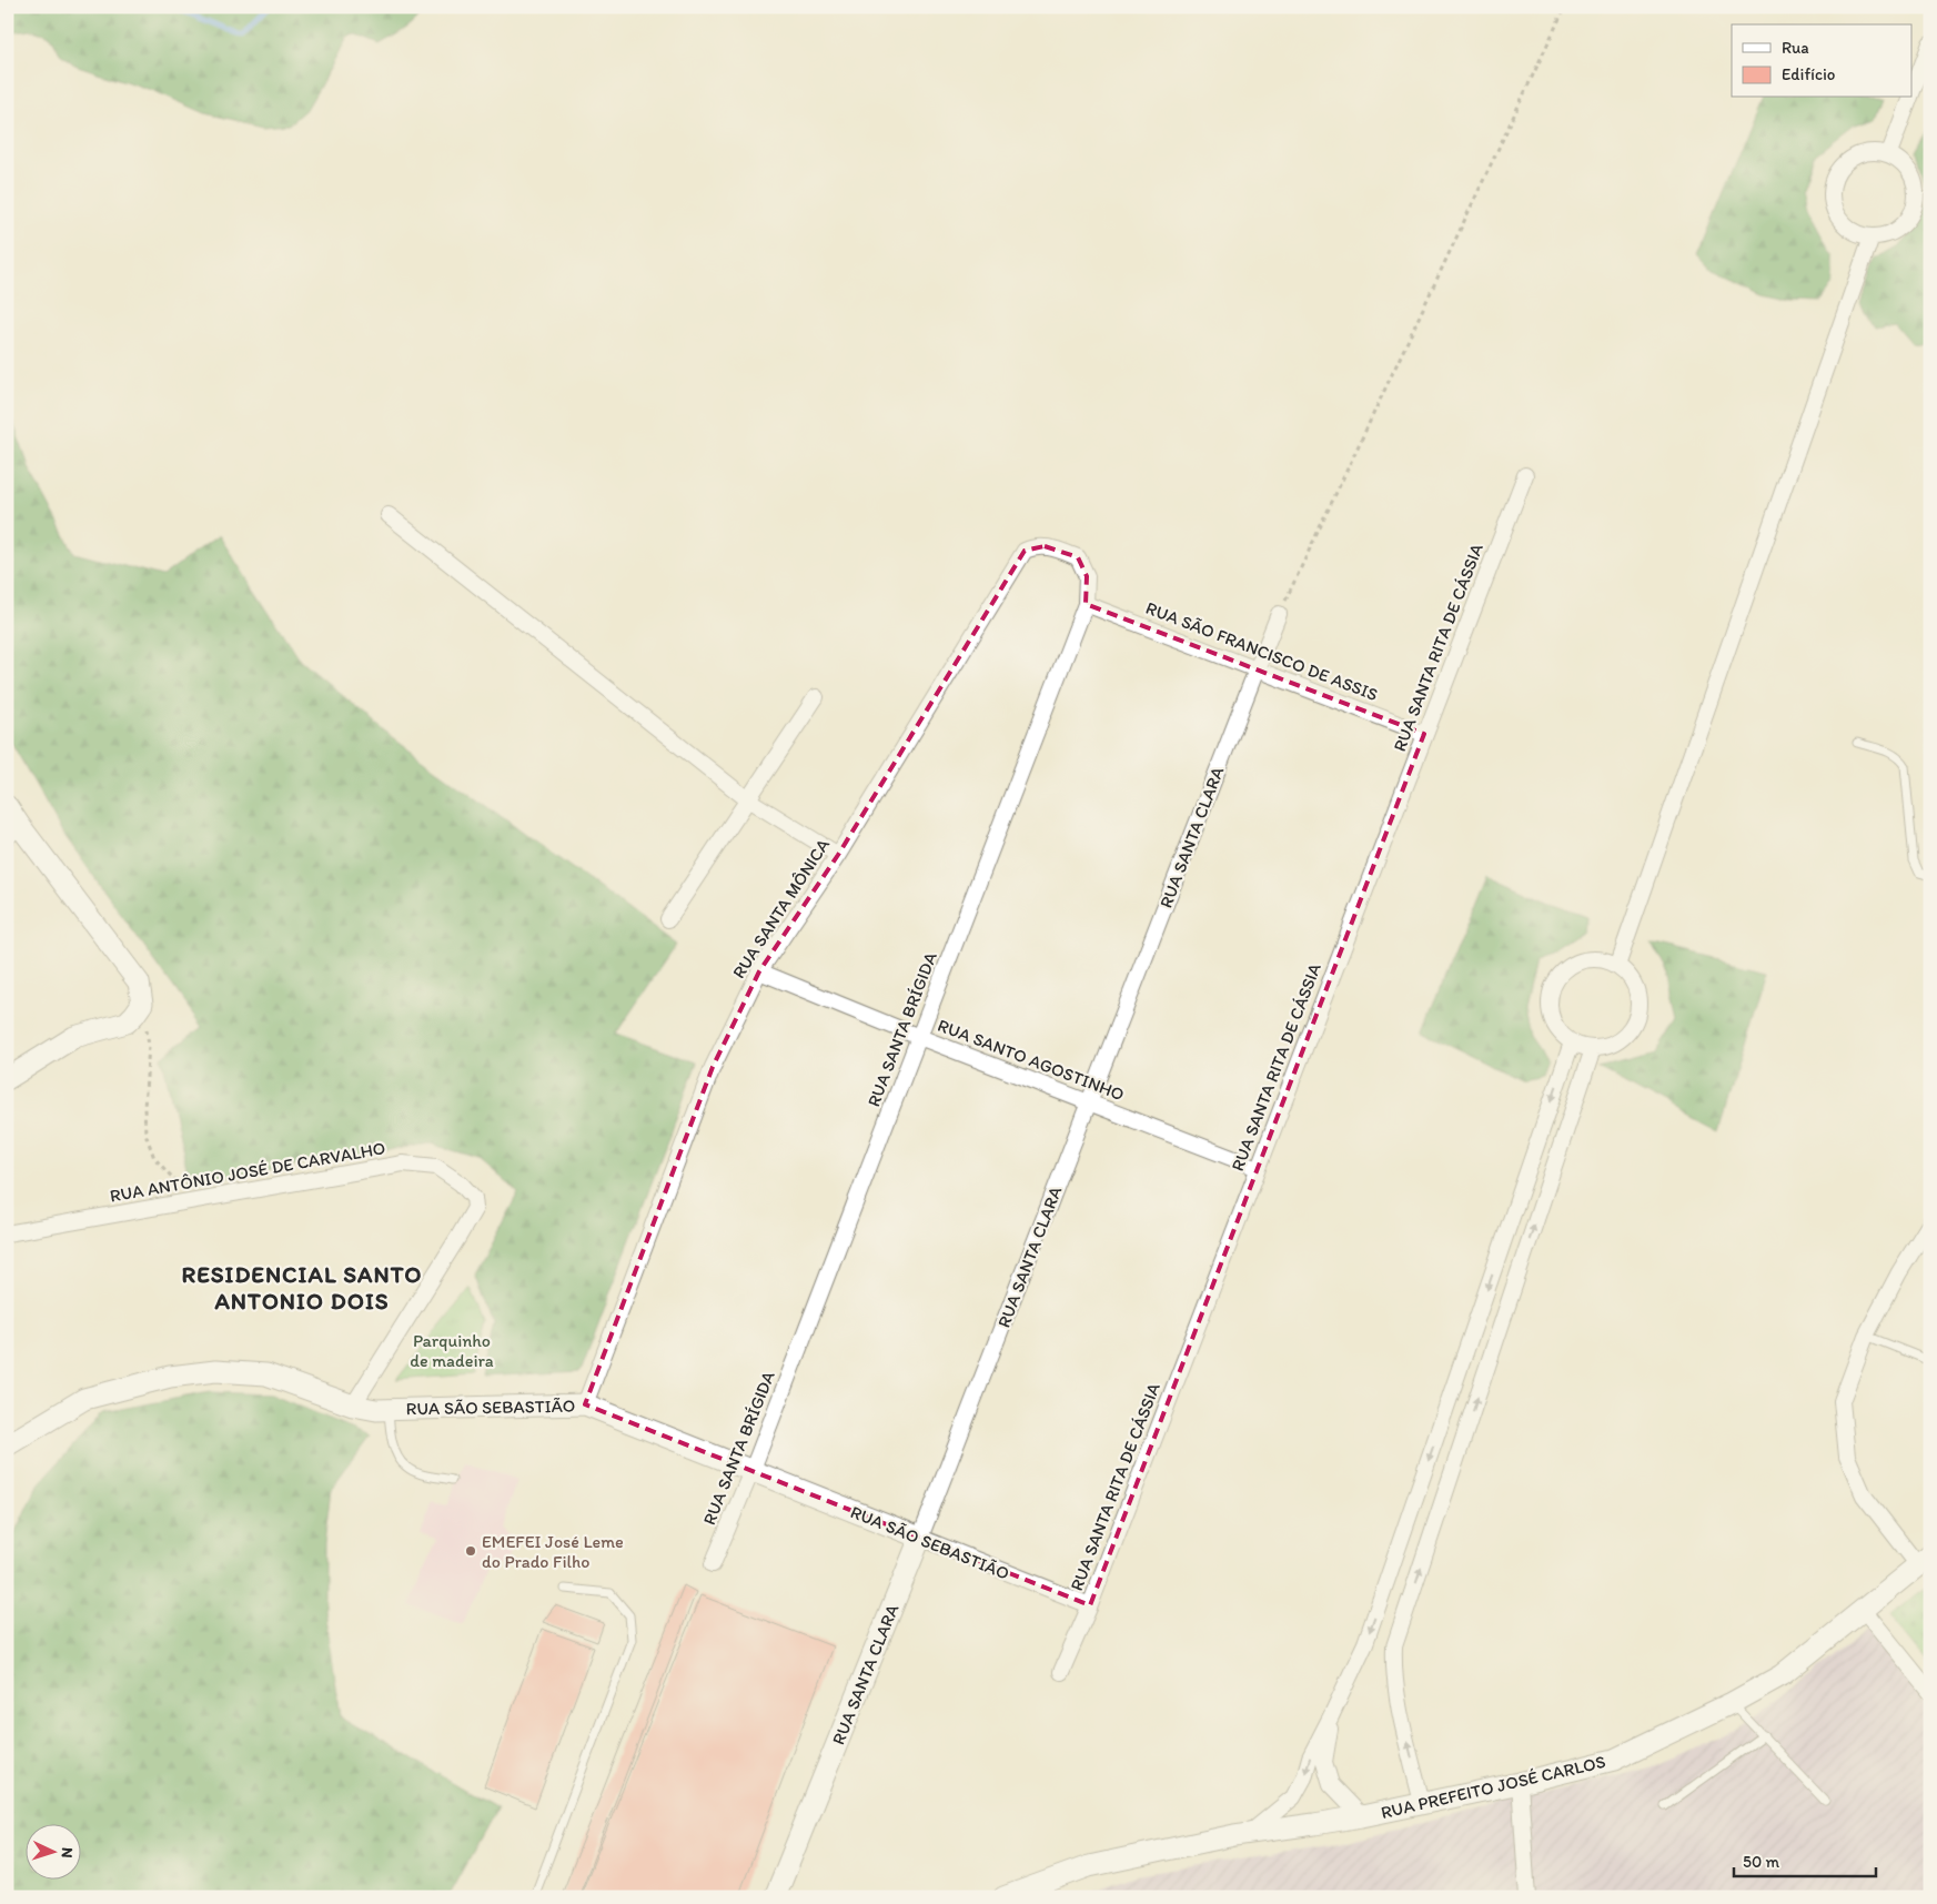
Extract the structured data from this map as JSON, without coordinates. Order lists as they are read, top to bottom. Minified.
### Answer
{"streets":{"street":["RUA SANTA RITA DE CÁSSIA","RUA SÃO FRANCISCO DE ASSIS","RUA SANTA CLARA","RUA SANTA MÔNICA","RUA SANTA BRÍGIDA","RUA SANTO AGOSTINHO","RUA ANTÔNIO JOSÉ DE CARVALHO","RUA SÃO SEBASTIÃO","RUA PREFEITO JOSÉ CARLOS"]},"crossings":[["RUA SANTA RITA DE CÁSSIA","RUA SÃO FRANCISCO DE ASSIS"],["RUA SANTA RITA DE CÁSSIA","RUA SANTO AGOSTINHO"],["RUA SANTA RITA DE CÁSSIA","RUA SÃO SEBASTIÃO"],["RUA SÃO FRANCISCO DE ASSIS","RUA SANTA CLARA"],["RUA SÃO FRANCISCO DE ASSIS","RUA SANTA BRÍGIDA"],["RUA SANTA CLARA","RUA SANTO AGOSTINHO"],["RUA SANTA CLARA","RUA SÃO SEBASTIÃO"],["RUA SANTA MÔNICA","RUA SANTA BRÍGIDA"],["RUA SANTA MÔNICA","RUA SANTO AGOSTINHO"],["RUA SANTA MÔNICA","RUA SÃO SEBASTIÃO"],["RUA SANTA BRÍGIDA","RUA SANTO AGOSTINHO"],["RUA SANTA BRÍGIDA","RUA SÃO SEBASTIÃO"],["RUA ANTÔNIO JOSÉ DE CARVALHO","RUA SÃO SEBASTIÃO"]],"districts":["RESIDENCIAL SANTO ANTONIO DOIS"],"parks":["Parquinho de madeira"],"places":["EMEFEI José Leme do Prado Filho"],"legend":["Rua","Edifício"],"scale_bar":"50 m","north":"right"}
